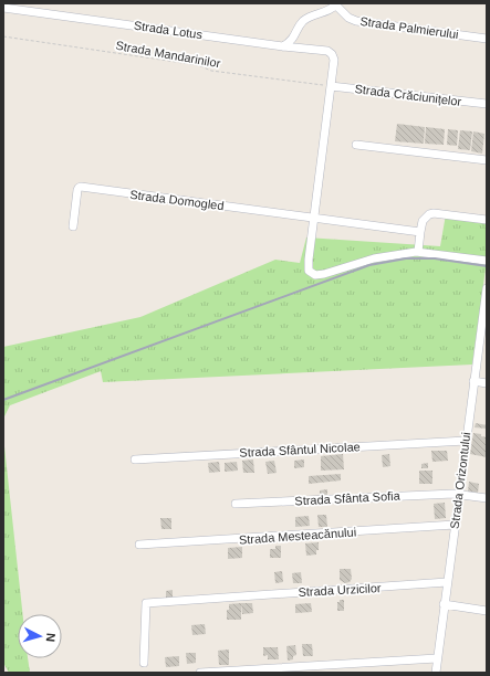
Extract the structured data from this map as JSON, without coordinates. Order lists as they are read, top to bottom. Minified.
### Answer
{"streets":{"street":["Strada Palmierului","Strada Lotus","Strada Crăciunițelor","Strada Domogled","Strada Sfântul Nicolae","Strada Orizontului","Strada Sfânta Sofia","Strada Mesteacănului","Strada Urzicilor"],"path":["Strada Mandarinilor"]},"crossings":[["Strada Lotus","Strada Mandarinilor"],["Strada Lotus","Strada Crăciunițelor"],["Strada Mandarinilor","Strada Crăciunițelor"],["Strada Sfântul Nicolae","Strada Orizontului"],["Strada Orizontului","Strada Sfânta Sofia"],["Strada Orizontului","Strada Mesteacănului"],["Strada Orizontului","Strada Urzicilor"]],"north":"right"}
